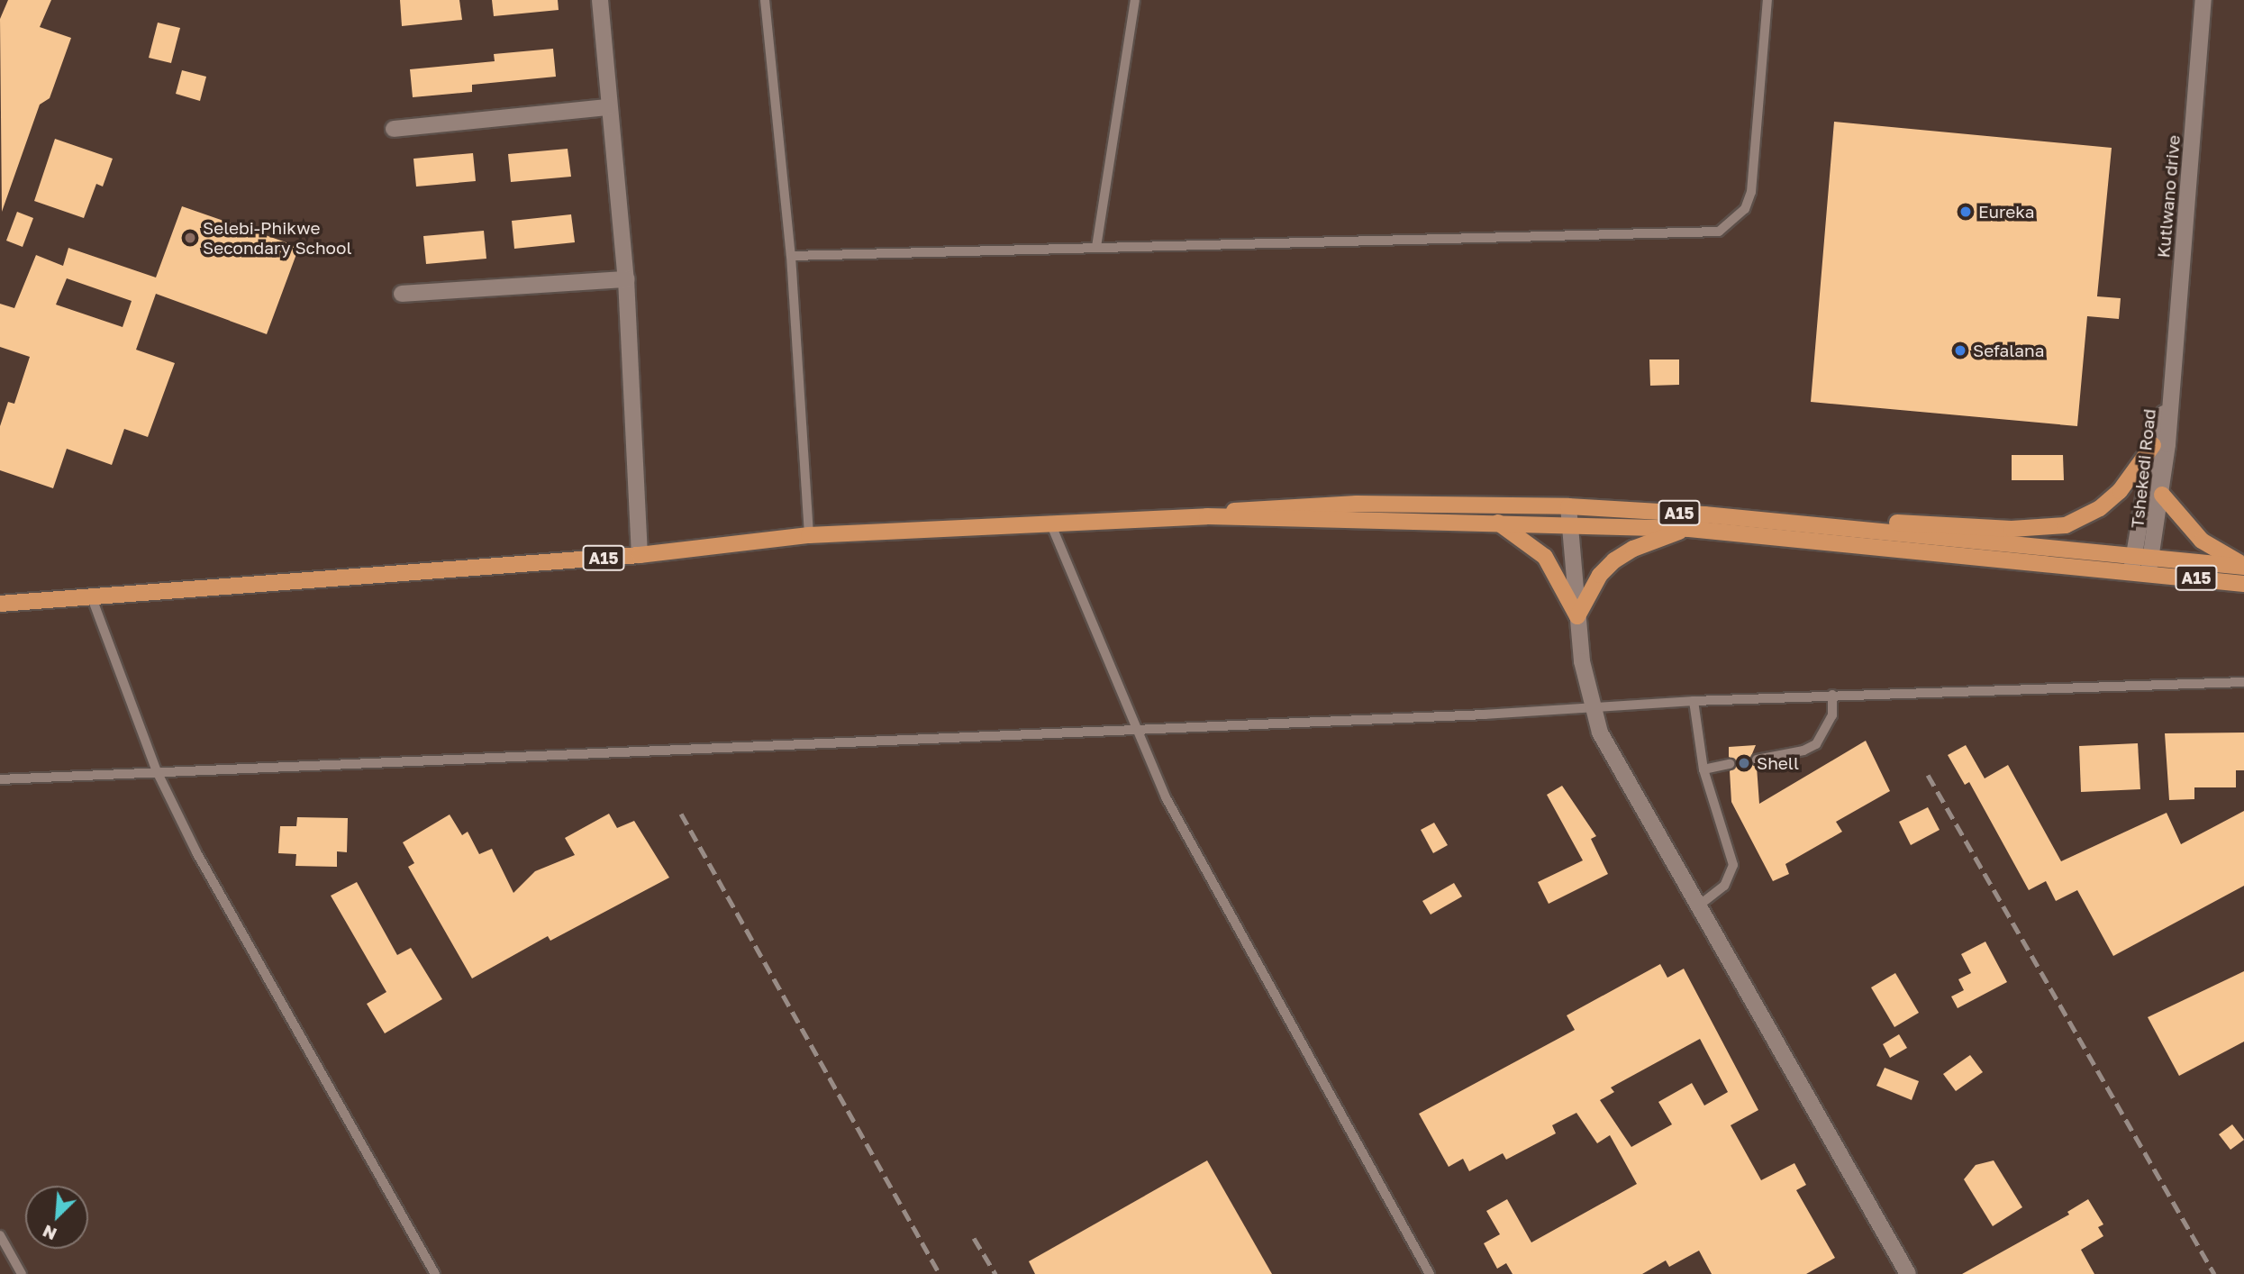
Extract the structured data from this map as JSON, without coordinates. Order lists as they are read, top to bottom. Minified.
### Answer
{"streets":{"main road":["A15"],"street":["Kutlwano drive","Tshekedi Road"]},"crossings":[["Kutlwano drive","Tshekedi Road"],["Tshekedi Road","A15"]],"places":["Eureka","Selebi-Phikwe Secondary School","Sefalana","Shell"],"north":"bottom left"}
